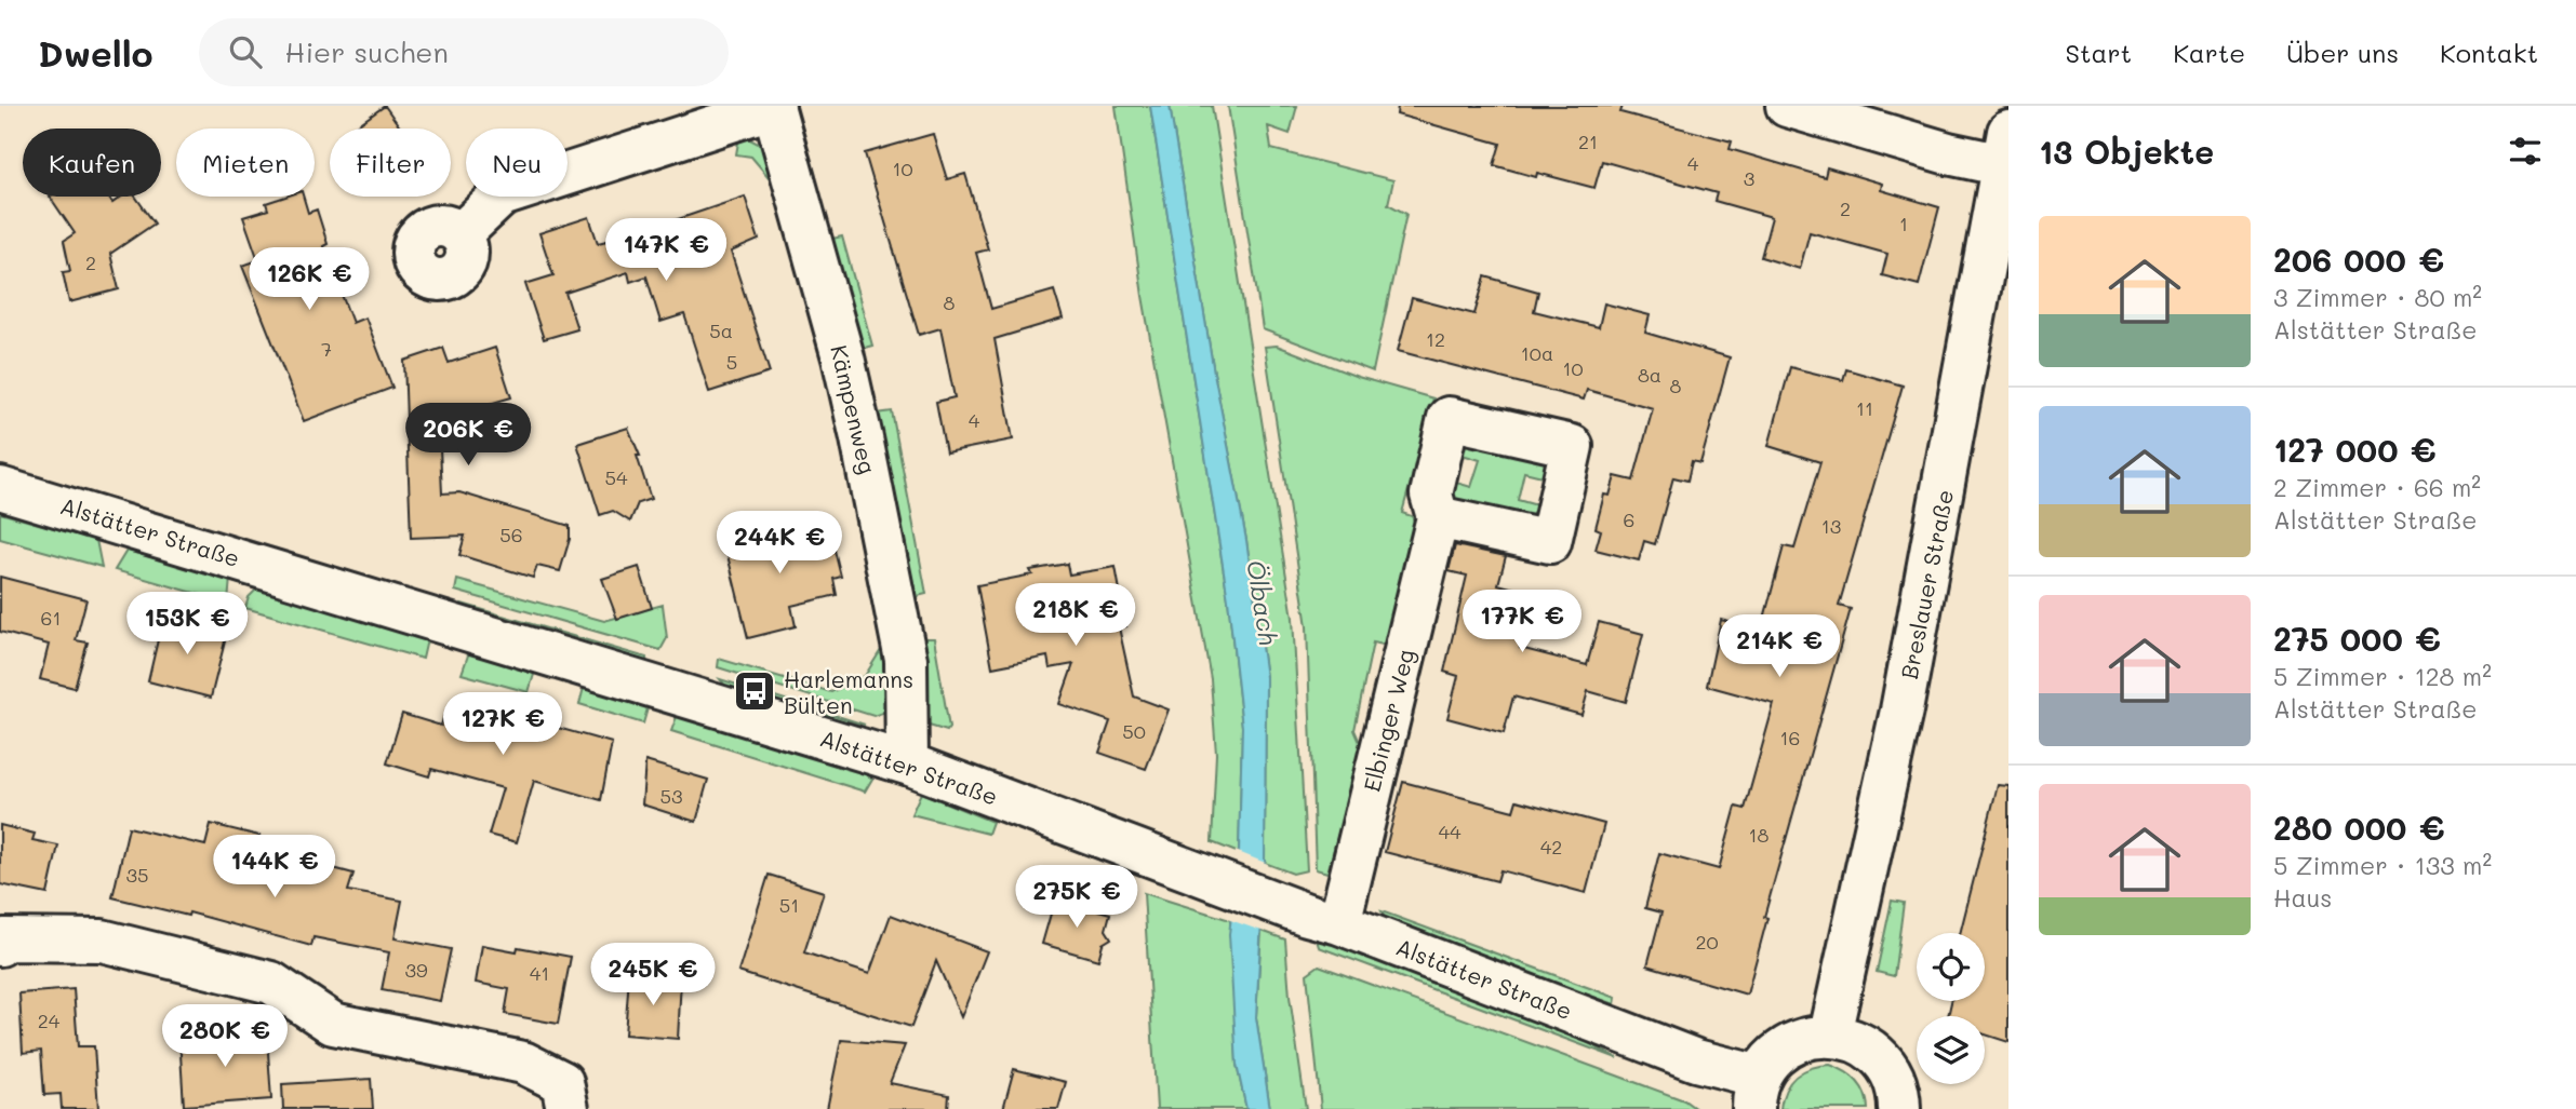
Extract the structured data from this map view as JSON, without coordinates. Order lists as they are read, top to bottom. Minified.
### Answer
{"streets":{"street":["Kämpenweg","Alstätter Straße","Breslauer Straße","Elbinger Weg"]},"crossings":[["Kämpenweg","Alstätter Straße"],["Alstätter Straße","Elbinger Weg"]],"water":["Ölbach"],"places":{"bus stop":["Harlemanns Bülten"]},"house_numbers":["21","4","10","3","2","1","2","8","5a","12","7","10a","5","10","8a","8","11","4","54","6","13","56","61","50","16","53","44","18","42","35","51","20","39","41","24"],"page":{"header":"Dwello","search":"Hier suchen","nav":["Start","Karte","Über uns","Kontakt"],"heading":"13 Objekte","chip":["Kaufen","Mieten","Filter","Neu"],"list":[{"name":"206 000 €","note":"3 Zimmer · 80 m² · Alstätter Straße"},{"name":"127 000 €","note":"2 Zimmer · 66 m² · Alstätter Straße"},{"name":"275 000 €","note":"5 Zimmer · 128 m² · Alstätter Straße"},{"name":"280 000 €","note":"5 Zimmer · 133 m² · Haus"}],"price":["147K €","126K €","206K €","244K €","218K €","177K €","153K €","214K €","127K €","144K €","275K €","245K €","280K €"]}}
